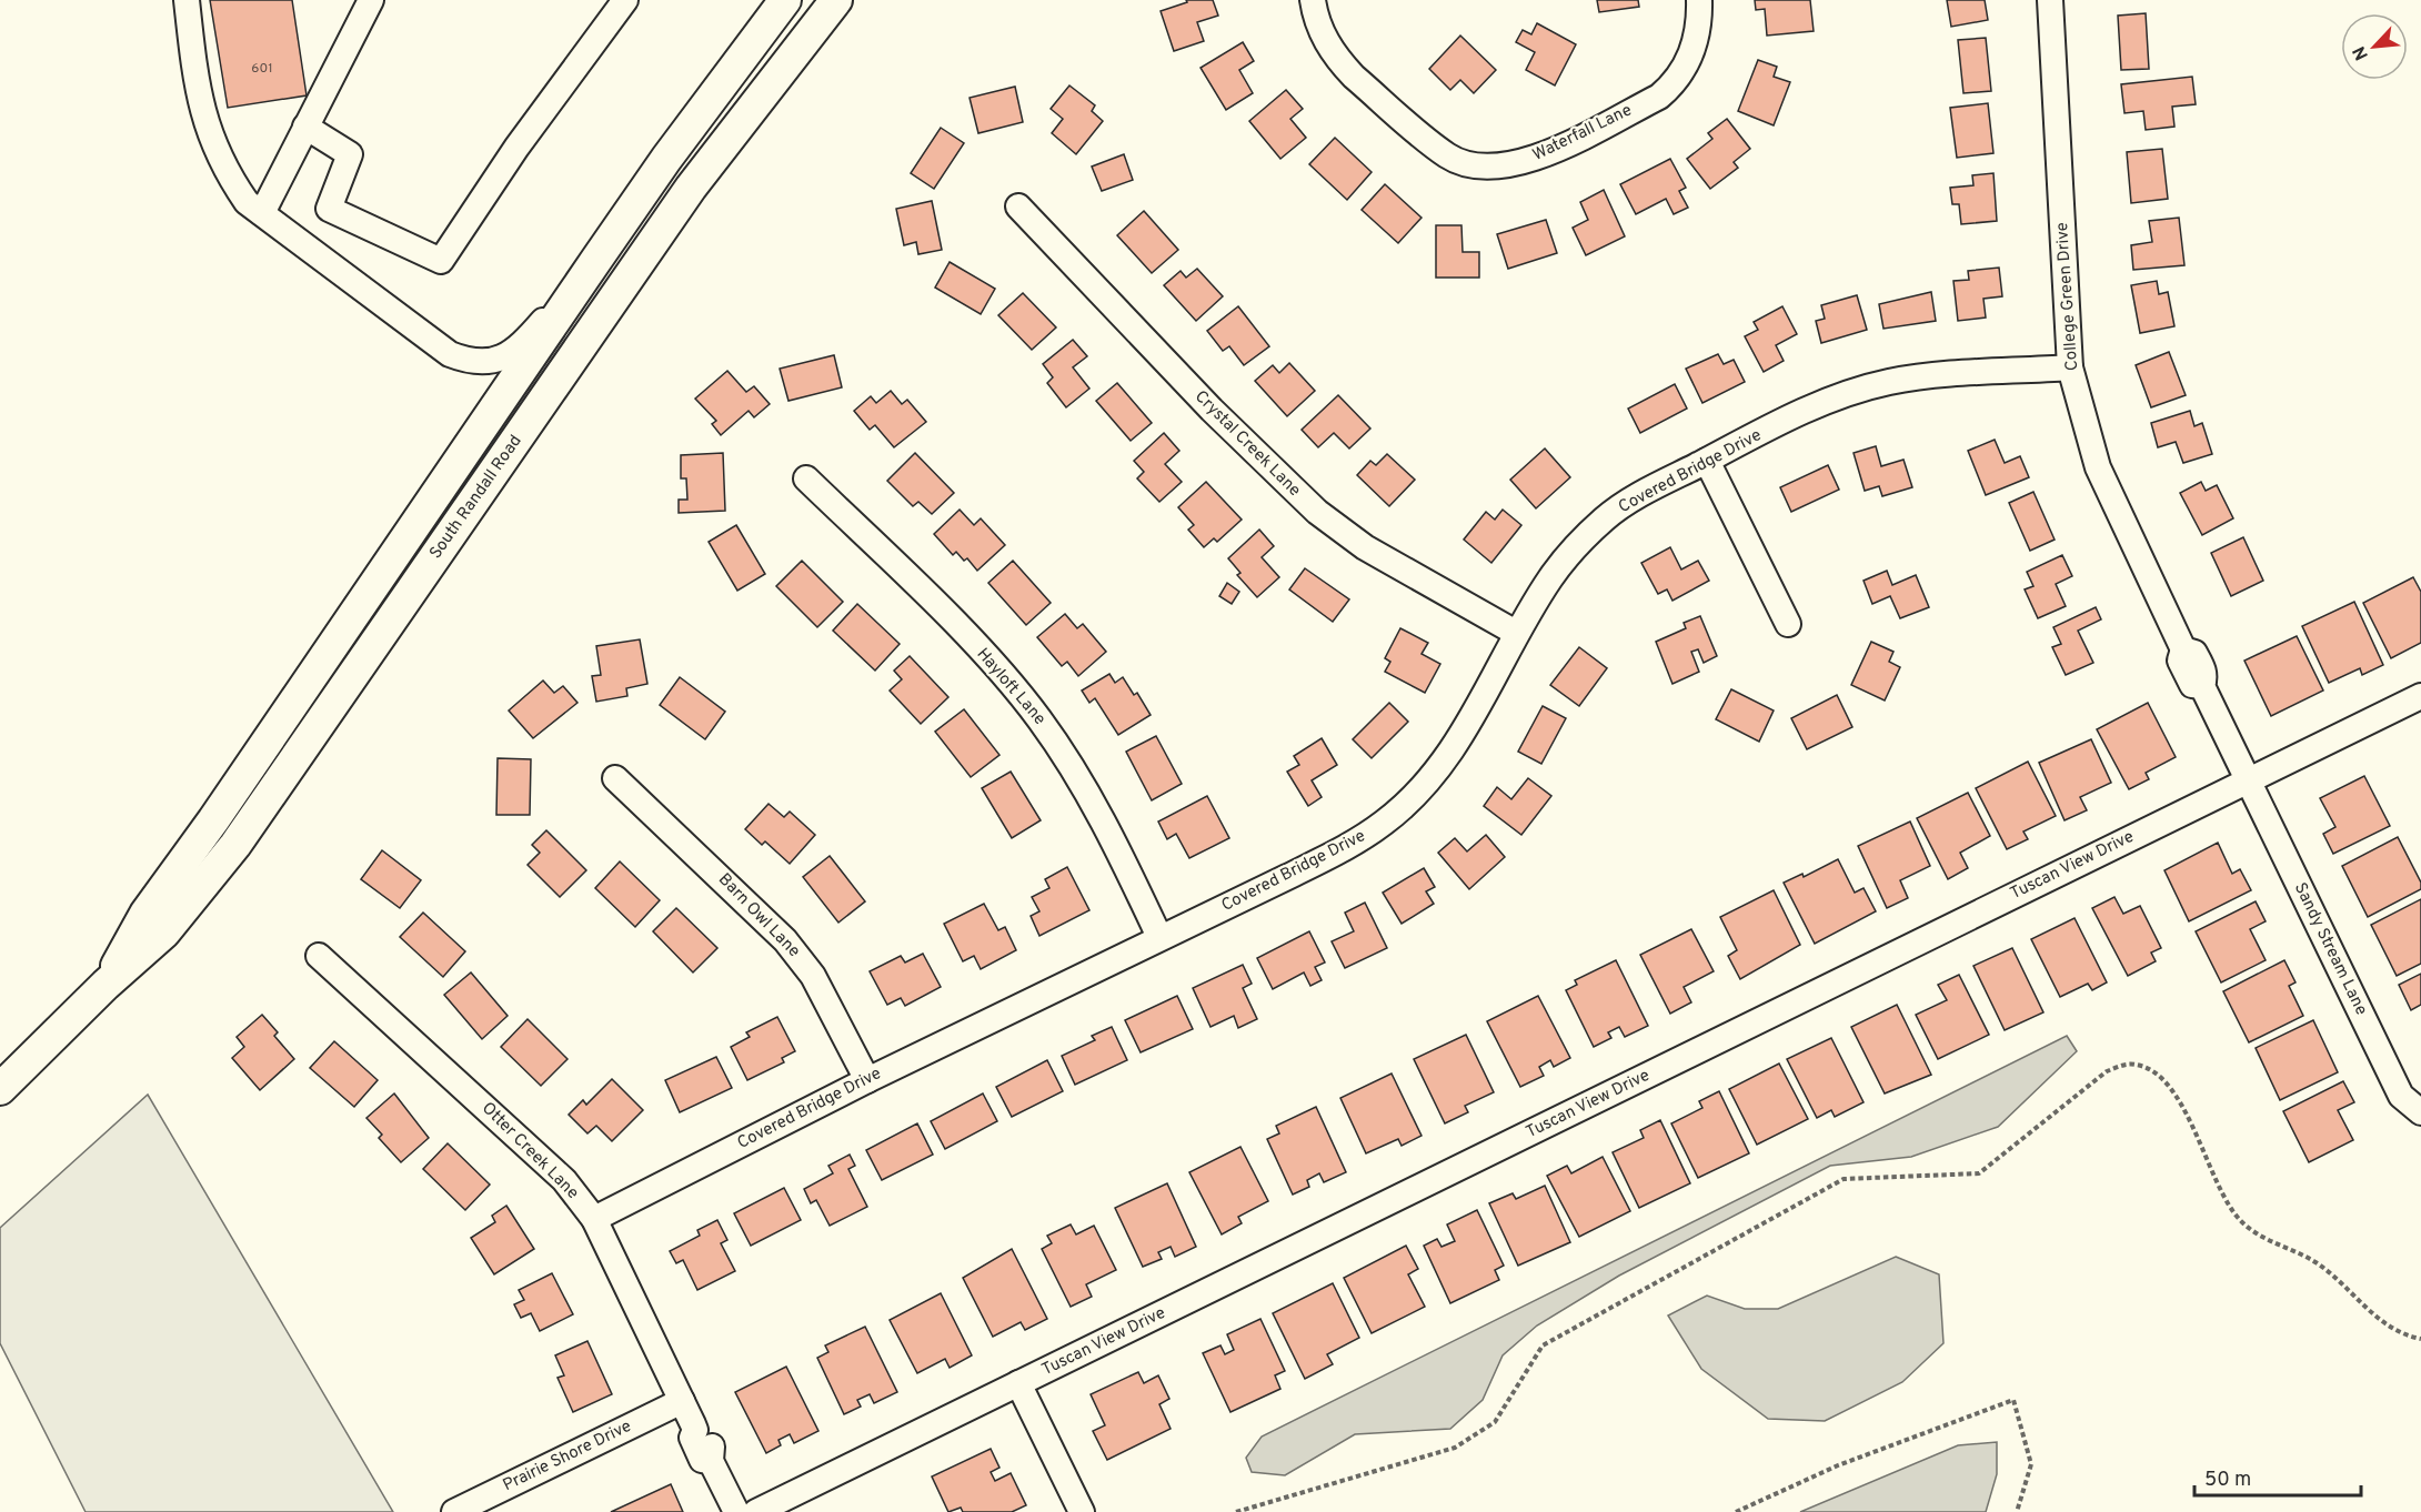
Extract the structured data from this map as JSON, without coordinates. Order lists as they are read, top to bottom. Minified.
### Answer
{"streets":{"main road":["South Randall Road"],"street":["Waterfall Lane","College Green Drive","Crystal Creek Lane","Covered Bridge Drive","Hayloft Lane","Tuscan View Drive","Barn Owl Lane","Sandy Stream Lane","Otter Creek Lane","Prairie Shore Drive"]},"crossings":[["College Green Drive","Covered Bridge Drive"],["College Green Drive","Tuscan View Drive"],["College Green Drive","Sandy Stream Lane"],["Crystal Creek Lane","Covered Bridge Drive"],["Covered Bridge Drive","Hayloft Lane"],["Covered Bridge Drive","Barn Owl Lane"],["Covered Bridge Drive","Otter Creek Lane"],["Tuscan View Drive","Sandy Stream Lane"],["Otter Creek Lane","Prairie Shore Drive"]],"house_numbers":["601"],"scale_bar":"50 m","north":"bottom left"}
